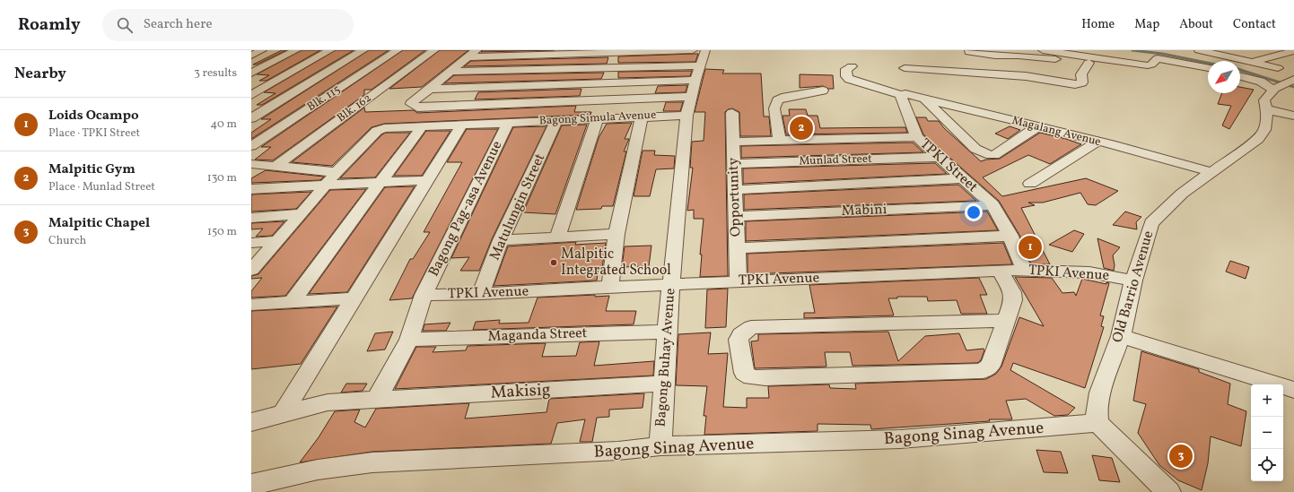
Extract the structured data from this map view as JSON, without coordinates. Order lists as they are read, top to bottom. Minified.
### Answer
{"streets":{"street":["Blk. 115","Blk. 162","Bagong Simula Avenue","Magalang Avenue","Munlad Street","TPKI Street","Opportunity","Matulungin Street","Bagong Pag-asa Avenue","Mabini","TPKI Avenue","Old Barrio Avenue","Maganda Street","Bagong Buhay Avenue","Makisig","Bagong Sinag Avenue"]},"crossings":[["Bagong Simula Avenue","Matulungin Street"],["Bagong Simula Avenue","Bagong Pag-asa Avenue"],["Bagong Simula Avenue","Bagong Buhay Avenue"],["Magalang Avenue","TPKI Street"],["Magalang Avenue","Old Barrio Avenue"],["Munlad Street","TPKI Street"],["Munlad Street","Opportunity"],["TPKI Street","Mabini"],["TPKI Street","TPKI Avenue"],["Opportunity","Mabini"],["Opportunity","TPKI Avenue"],["Matulungin Street","TPKI Avenue"],["Bagong Pag-asa Avenue","TPKI Avenue"],["Bagong Pag-asa Avenue","Maganda Street"],["Bagong Pag-asa Avenue","Makisig"],["TPKI Avenue","Old Barrio Avenue"],["TPKI Avenue","Bagong Buhay Avenue"],["Old Barrio Avenue","Bagong Sinag Avenue"],["Maganda Street","Bagong Buhay Avenue"],["Bagong Buhay Avenue","Makisig"],["Bagong Buhay Avenue","Bagong Sinag Avenue"]],"places":["Malpitic Integrated School"],"north":"bottom left","page":{"header":"Roamly","search":"Search here","nav":["Home","Map","About","Contact"],"heading":["Nearby","3 results"],"list":[{"mark":"1","name":"Loids Ocampo","note":"Place · TPKI Street","value":"40 m"},{"mark":"2","name":"Malpitic Gym","note":"Place · Munlad Street","value":"130 m"},{"mark":"3","name":"Malpitic Chapel","note":"Church","value":"150 m"}],"pins":["2","1","3"],"map_buttons":["+","−"]}}
